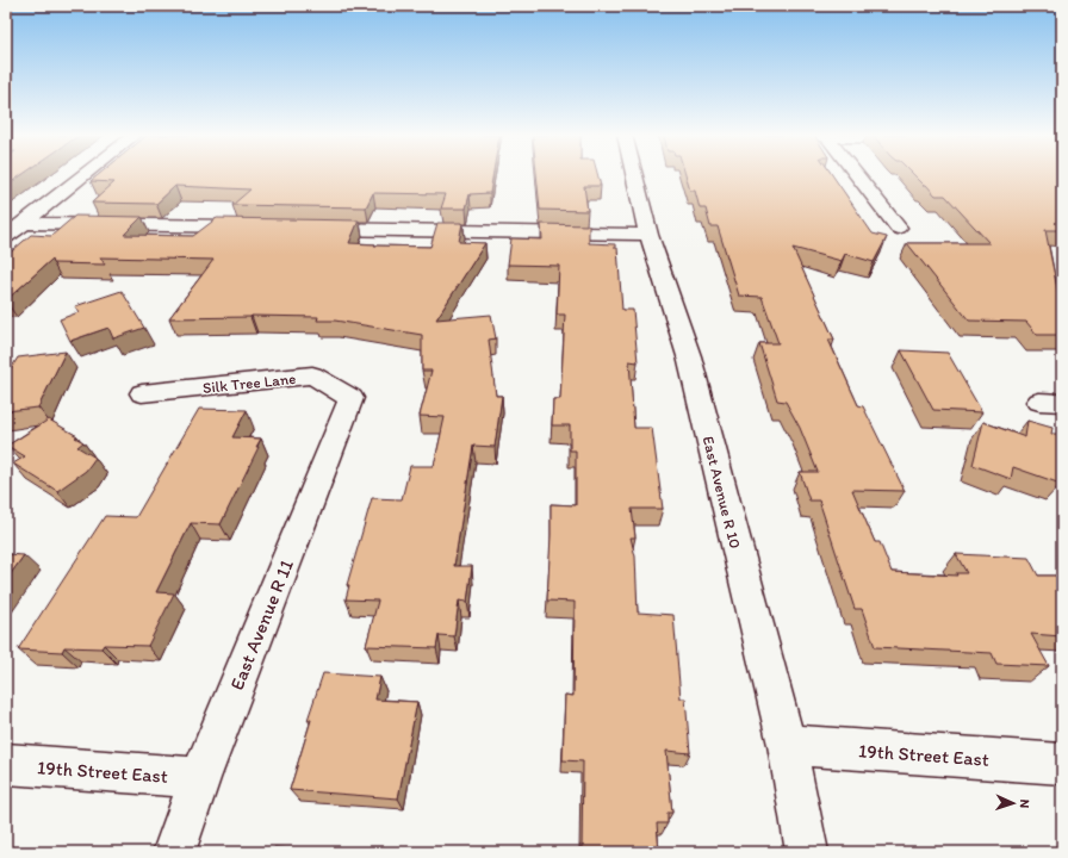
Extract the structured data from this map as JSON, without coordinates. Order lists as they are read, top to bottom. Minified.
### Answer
{"streets":{"street":["Silk Tree Lane","East Avenue R 10","East Avenue R 11","19th Street East"]},"crossings":[["Silk Tree Lane","East Avenue R 11"],["East Avenue R 10","19th Street East"],["East Avenue R 11","19th Street East"]],"north":"right"}
